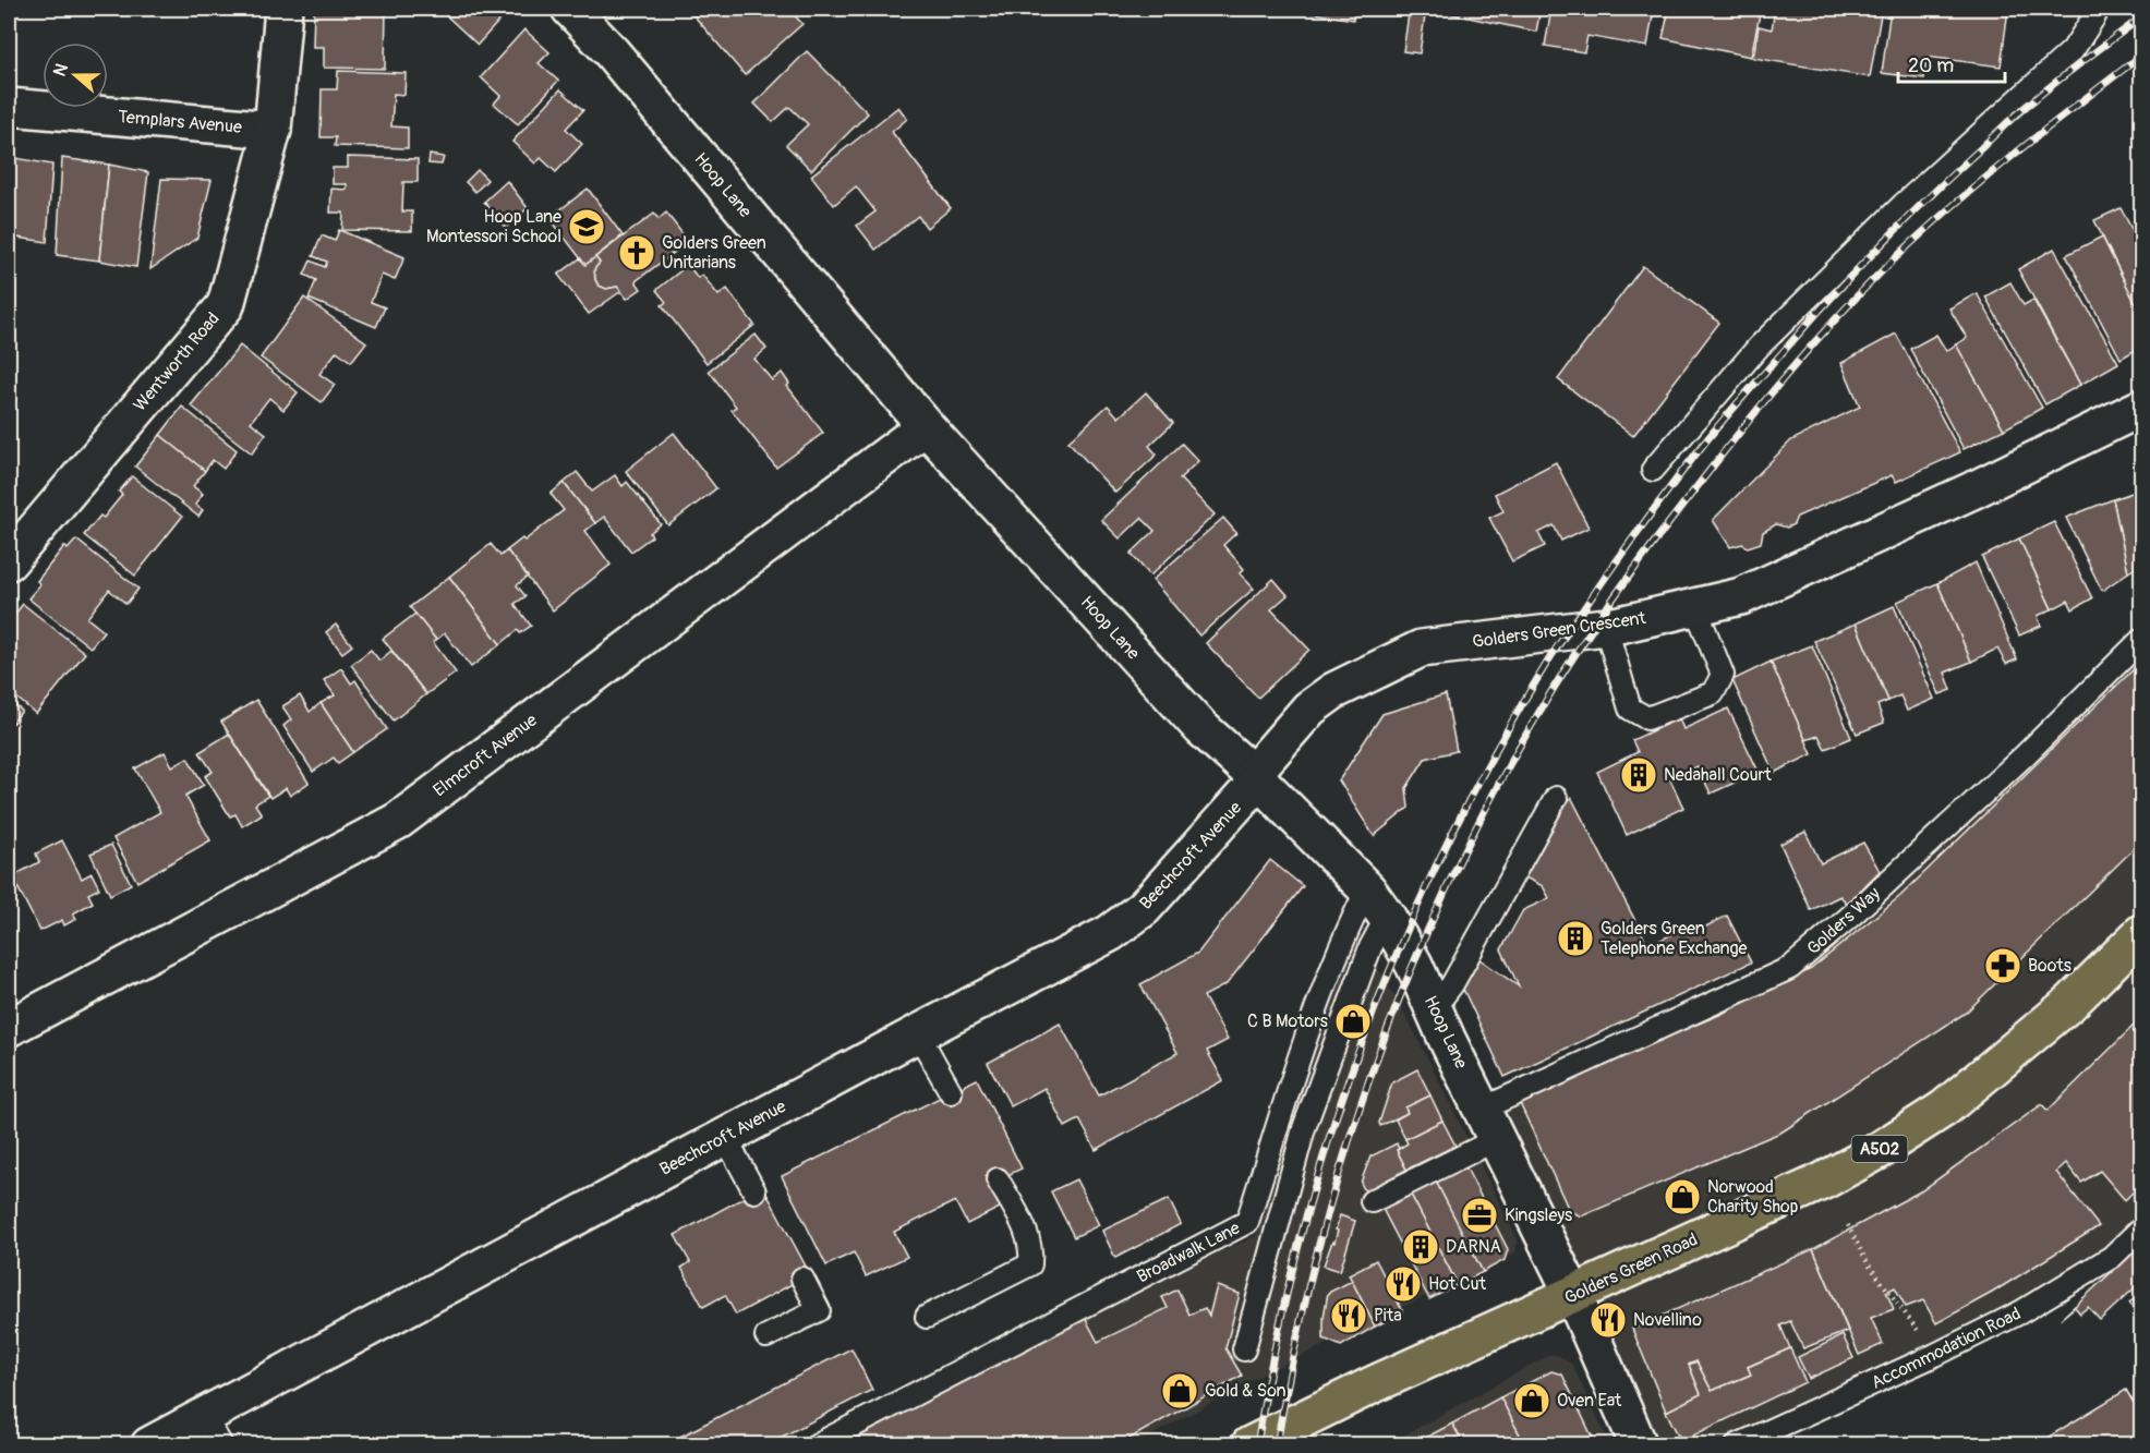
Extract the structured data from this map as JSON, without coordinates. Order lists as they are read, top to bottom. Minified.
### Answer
{"streets":{"main road":["A502","Golders Green Road"],"street":["Templars Avenue","Hoop Lane","Wentworth Road","Golders Green Crescent","Elmcroft Avenue","Beechcroft Avenue"],"lane":["Golders Way","Broadwalk Lane","Accommodation Road"]},"crossings":[["Templars Avenue","Wentworth Road"],["Hoop Lane","Golders Green Crescent"],["Hoop Lane","Elmcroft Avenue"],["Hoop Lane","Beechcroft Avenue"],["Hoop Lane","Golders Way"],["Hoop Lane","Broadwalk Lane"],["Hoop Lane","Golders Green Road"],["Golders Green Crescent","Beechcroft Avenue"]],"places":{"school or university":["Hoop Lane Montessori School"],"church":["Golders Green Unitarians"],"building":["Nedahall Court","Golders Green Telephone Exchange","DARNA"],"pharmacy":["Boots"],"shop":["C B Motors","Norwood Charity Shop","Gold & Son","Oven Eat"],"office":["Kingsleys"],"restaurant":["Hot Cut","Pita","Novellino"]},"scale_bar":"20 m","north":"left"}
